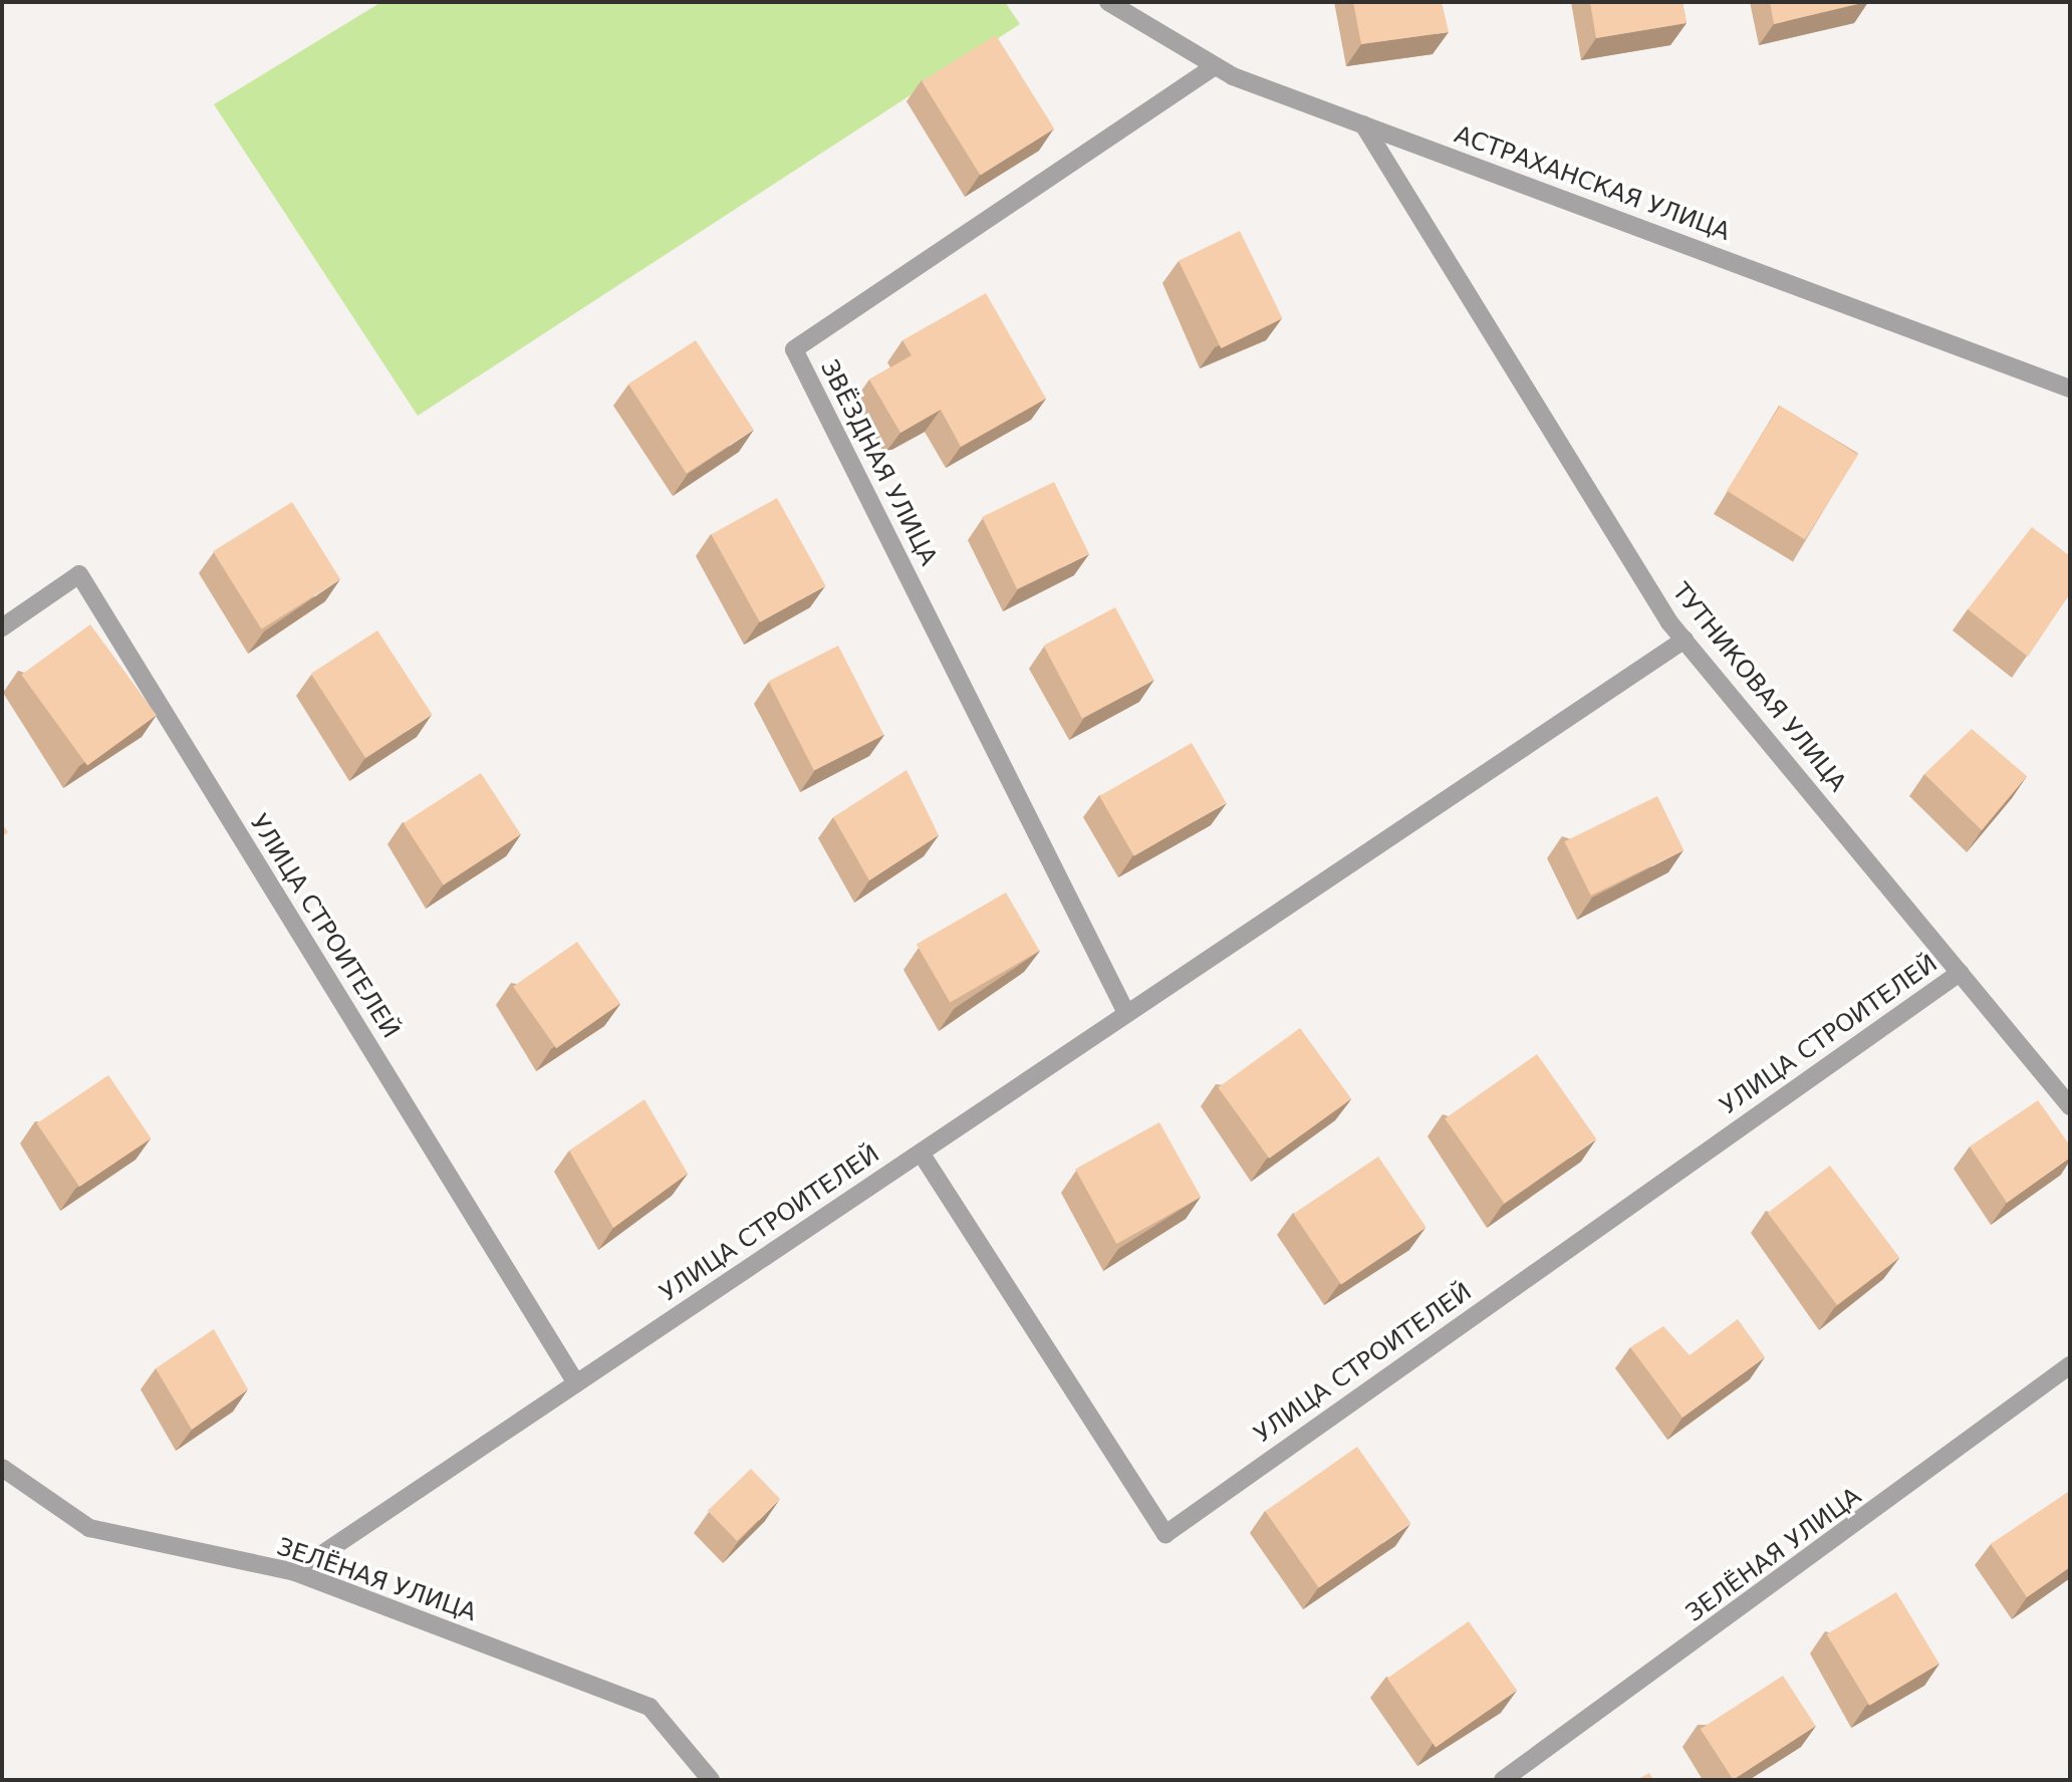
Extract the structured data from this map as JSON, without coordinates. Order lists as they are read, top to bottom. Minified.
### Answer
{"streets":{"street":["АСТРАХАНСКАЯ УЛИЦА","ЗВЁЗДНАЯ УЛИЦА","ТУТНИКОВАЯ УЛИЦА","УЛИЦА СТРОИТЕЛЕЙ","ЗЕЛЁНАЯ УЛИЦА"]},"crossings":[["АСТРАХАНСКАЯ УЛИЦА","ЗВЁЗДНАЯ УЛИЦА"],["АСТРАХАНСКАЯ УЛИЦА","ТУТНИКОВАЯ УЛИЦА"],["ЗВЁЗДНАЯ УЛИЦА","УЛИЦА СТРОИТЕЛЕЙ"],["ТУТНИКОВАЯ УЛИЦА","УЛИЦА СТРОИТЕЛЕЙ"],["УЛИЦА СТРОИТЕЛЕЙ","ЗЕЛЁНАЯ УЛИЦА"]]}
